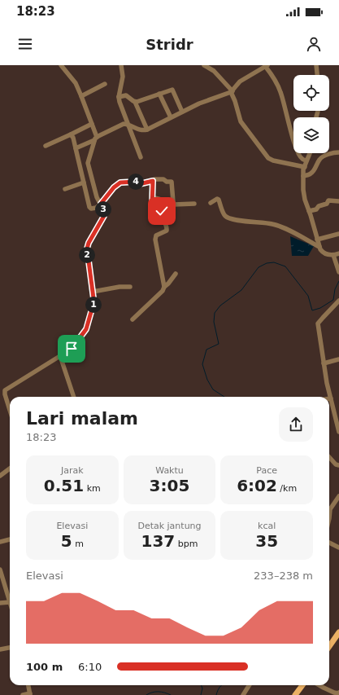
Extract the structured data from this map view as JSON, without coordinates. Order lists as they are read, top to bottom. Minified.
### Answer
{"page":{"status":"18:23","header":"Stridr","pins":["4","3","2","1"],"heading":["Lari malam","18:23"],"stats":[["Jarak","0.51 km"],["Waktu","3:05"],["Pace","6:02 /km"],["Elevasi","5 m"],["Detak jantung","137 bpm"],["kcal","35"]],"chart":["Elevasi","233–238 m"],"list":[{"name":"100 m","note":"6:10"}]}}
